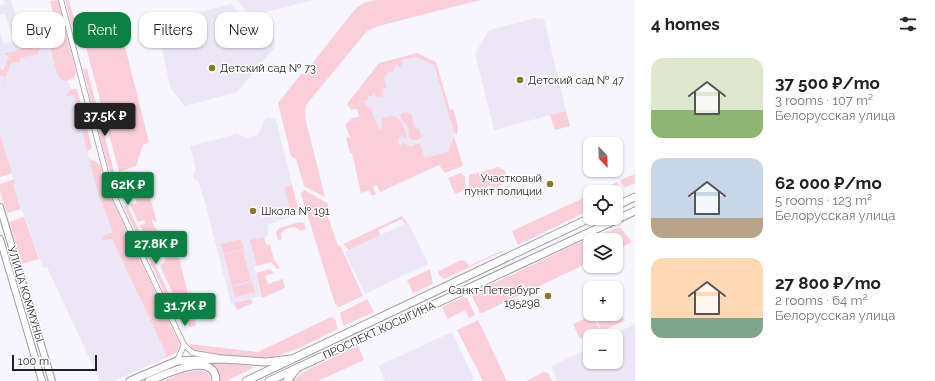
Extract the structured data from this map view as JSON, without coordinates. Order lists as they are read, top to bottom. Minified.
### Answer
{"streets":{"main road":["ПРОСПЕКТ КОСЫГИНА"],"street":["УЛИЦА КОММУНЫ"]},"places":["Детский сад № 73","Детский сад № 47","Участковый пункт полиции","Школа № 191","Санкт-Петербург 195298"],"scale_bar":"100 m","north":"bottom right","page":{"heading":"4 homes","chip":["Buy","Rent","Filters","New"],"list":[{"name":"37 500 ₽/mo","note":"3 rooms · 107 m² · Белорусская улица"},{"name":"62 000 ₽/mo","note":"5 rooms · 123 m² · Белорусская улица"},{"name":"27 800 ₽/mo","note":"2 rooms · 64 m² · Белорусская улица"}],"price":["37.5K ₽","62K ₽","27.8K ₽","31.7K ₽"],"map_buttons":["+","−"],"scale":"100 m"}}
